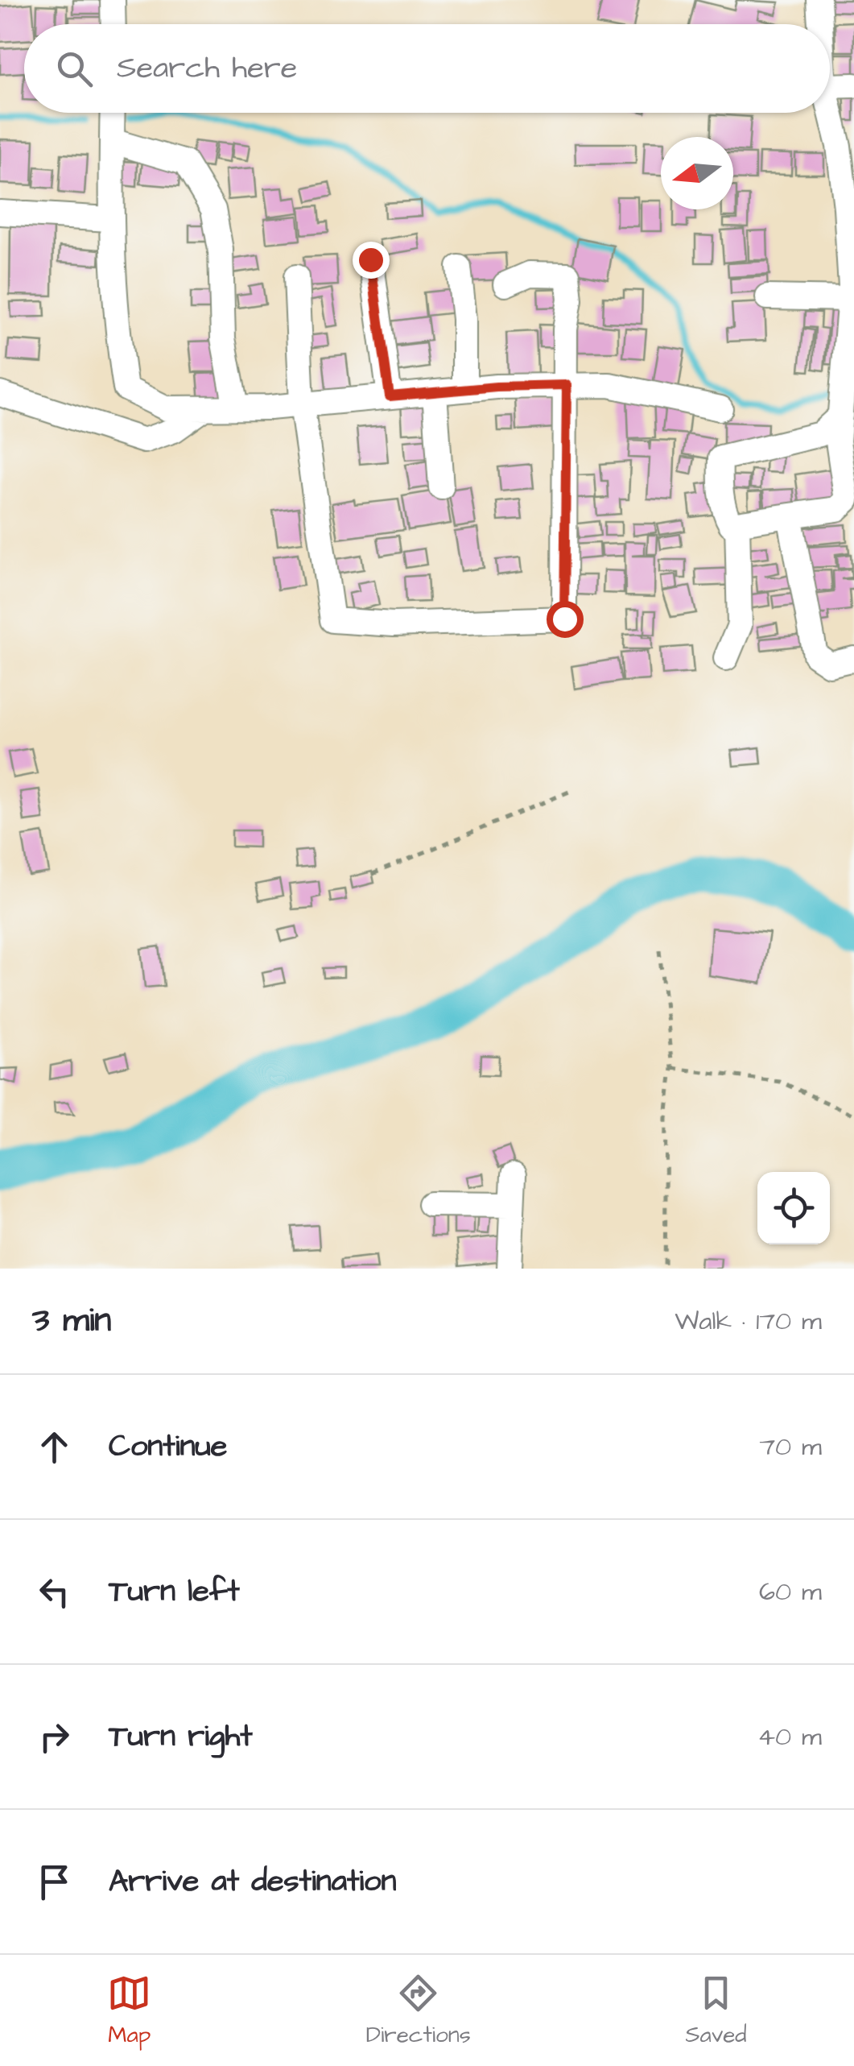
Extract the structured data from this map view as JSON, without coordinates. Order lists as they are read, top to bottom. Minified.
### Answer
{"north":"left","page":{"search":"Search here","heading":["3 min","Walk · 170 m"],"list":[["Continue","70 m"],["Turn left","60 m"],["Turn right","40 m"],"Arrive at destination"],"nav":["Map","Directions","Saved"]}}
